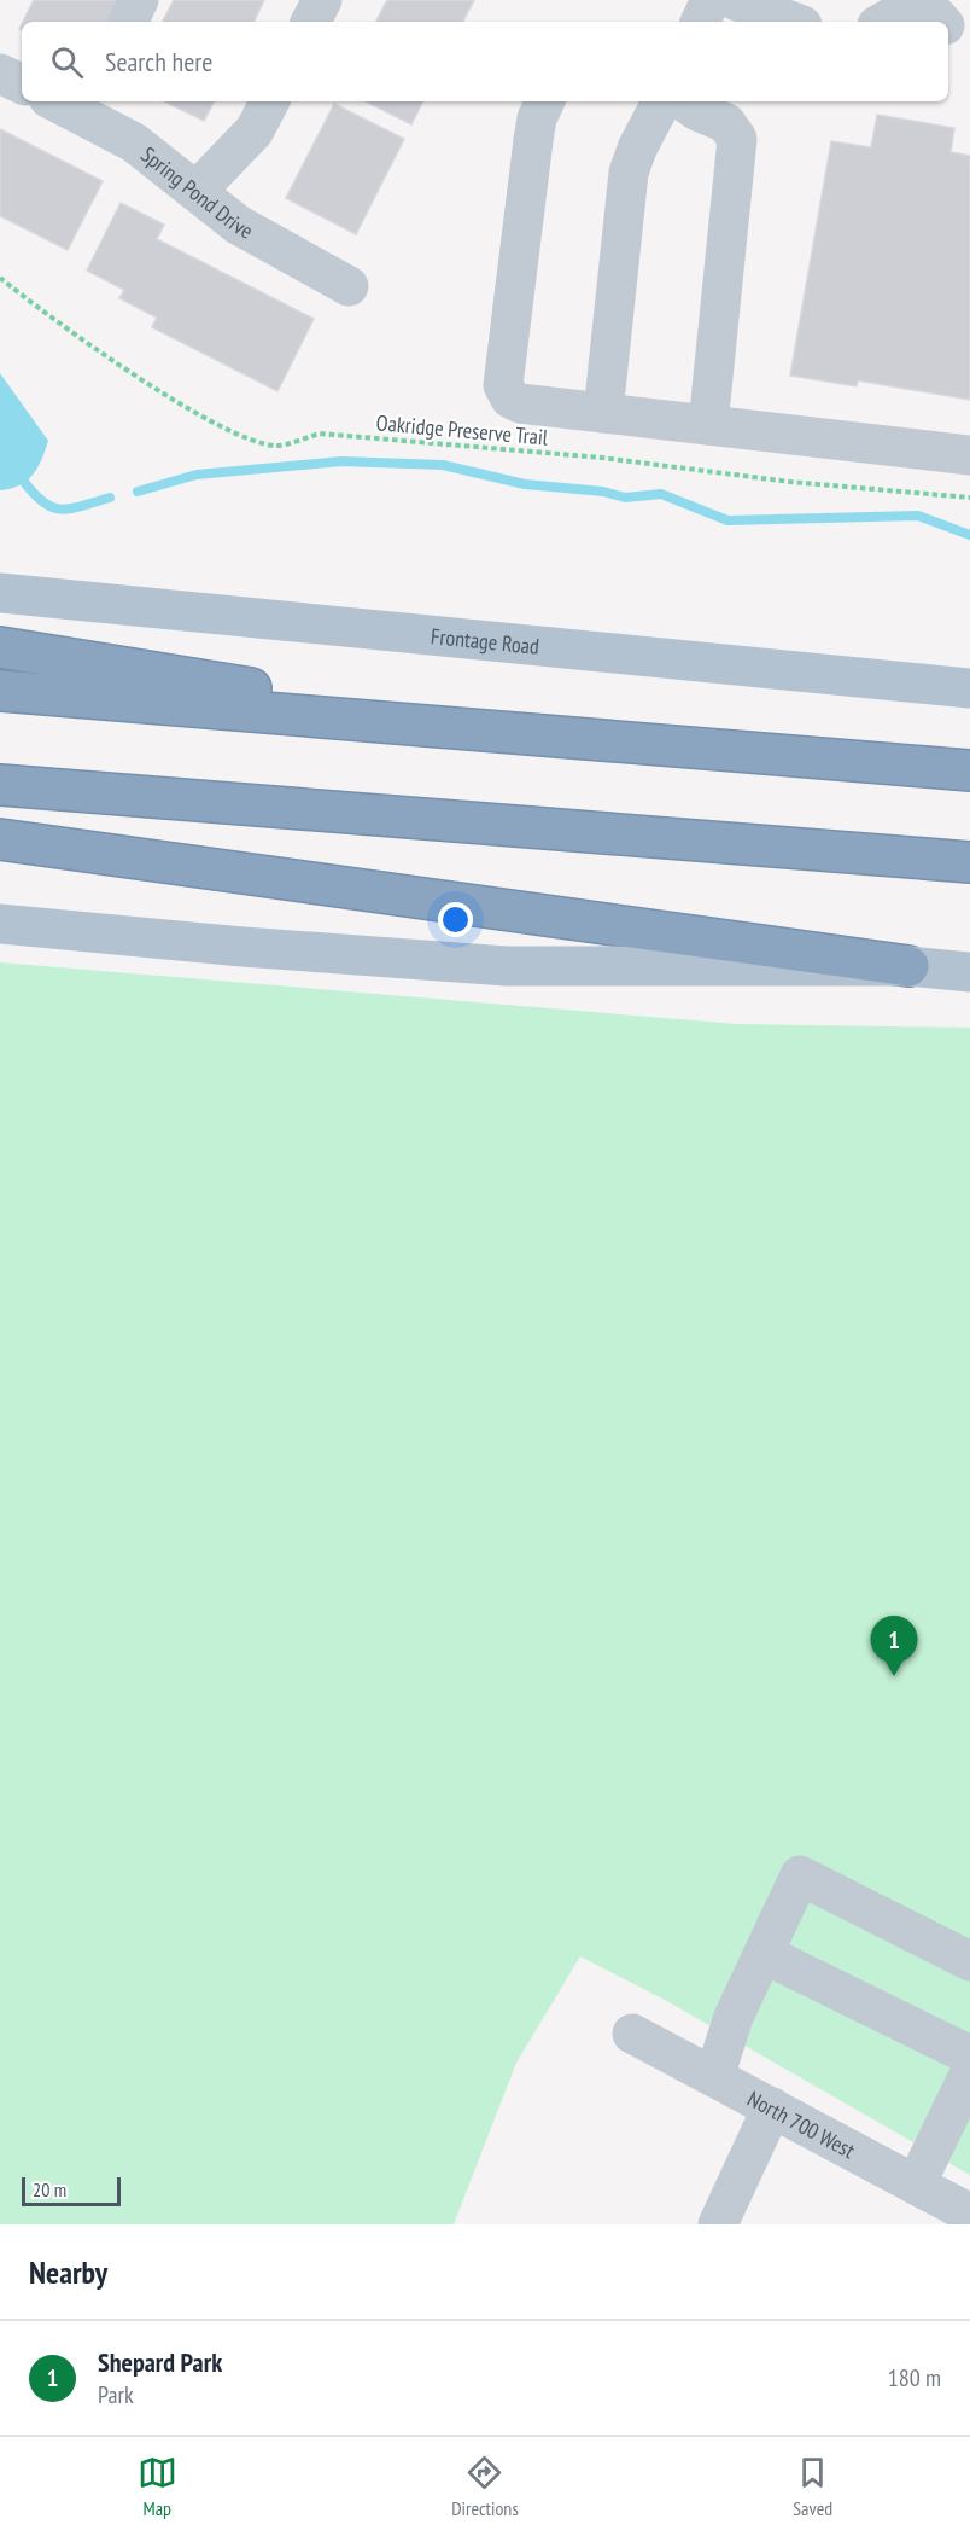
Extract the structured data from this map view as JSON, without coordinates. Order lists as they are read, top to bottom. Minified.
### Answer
{"streets":{"main road":["Frontage Road"],"street":["Spring Pond Drive","North 700 West"],"path":["Oakridge Preserve Trail"]},"scale_bar":"20 m","page":{"search":"Search here","pins":"1","scale":"20 m","heading":"Nearby","list":[{"mark":"1","name":"Shepard Park","note":"Park","value":"180 m"}],"nav":["Map","Directions","Saved"]}}
